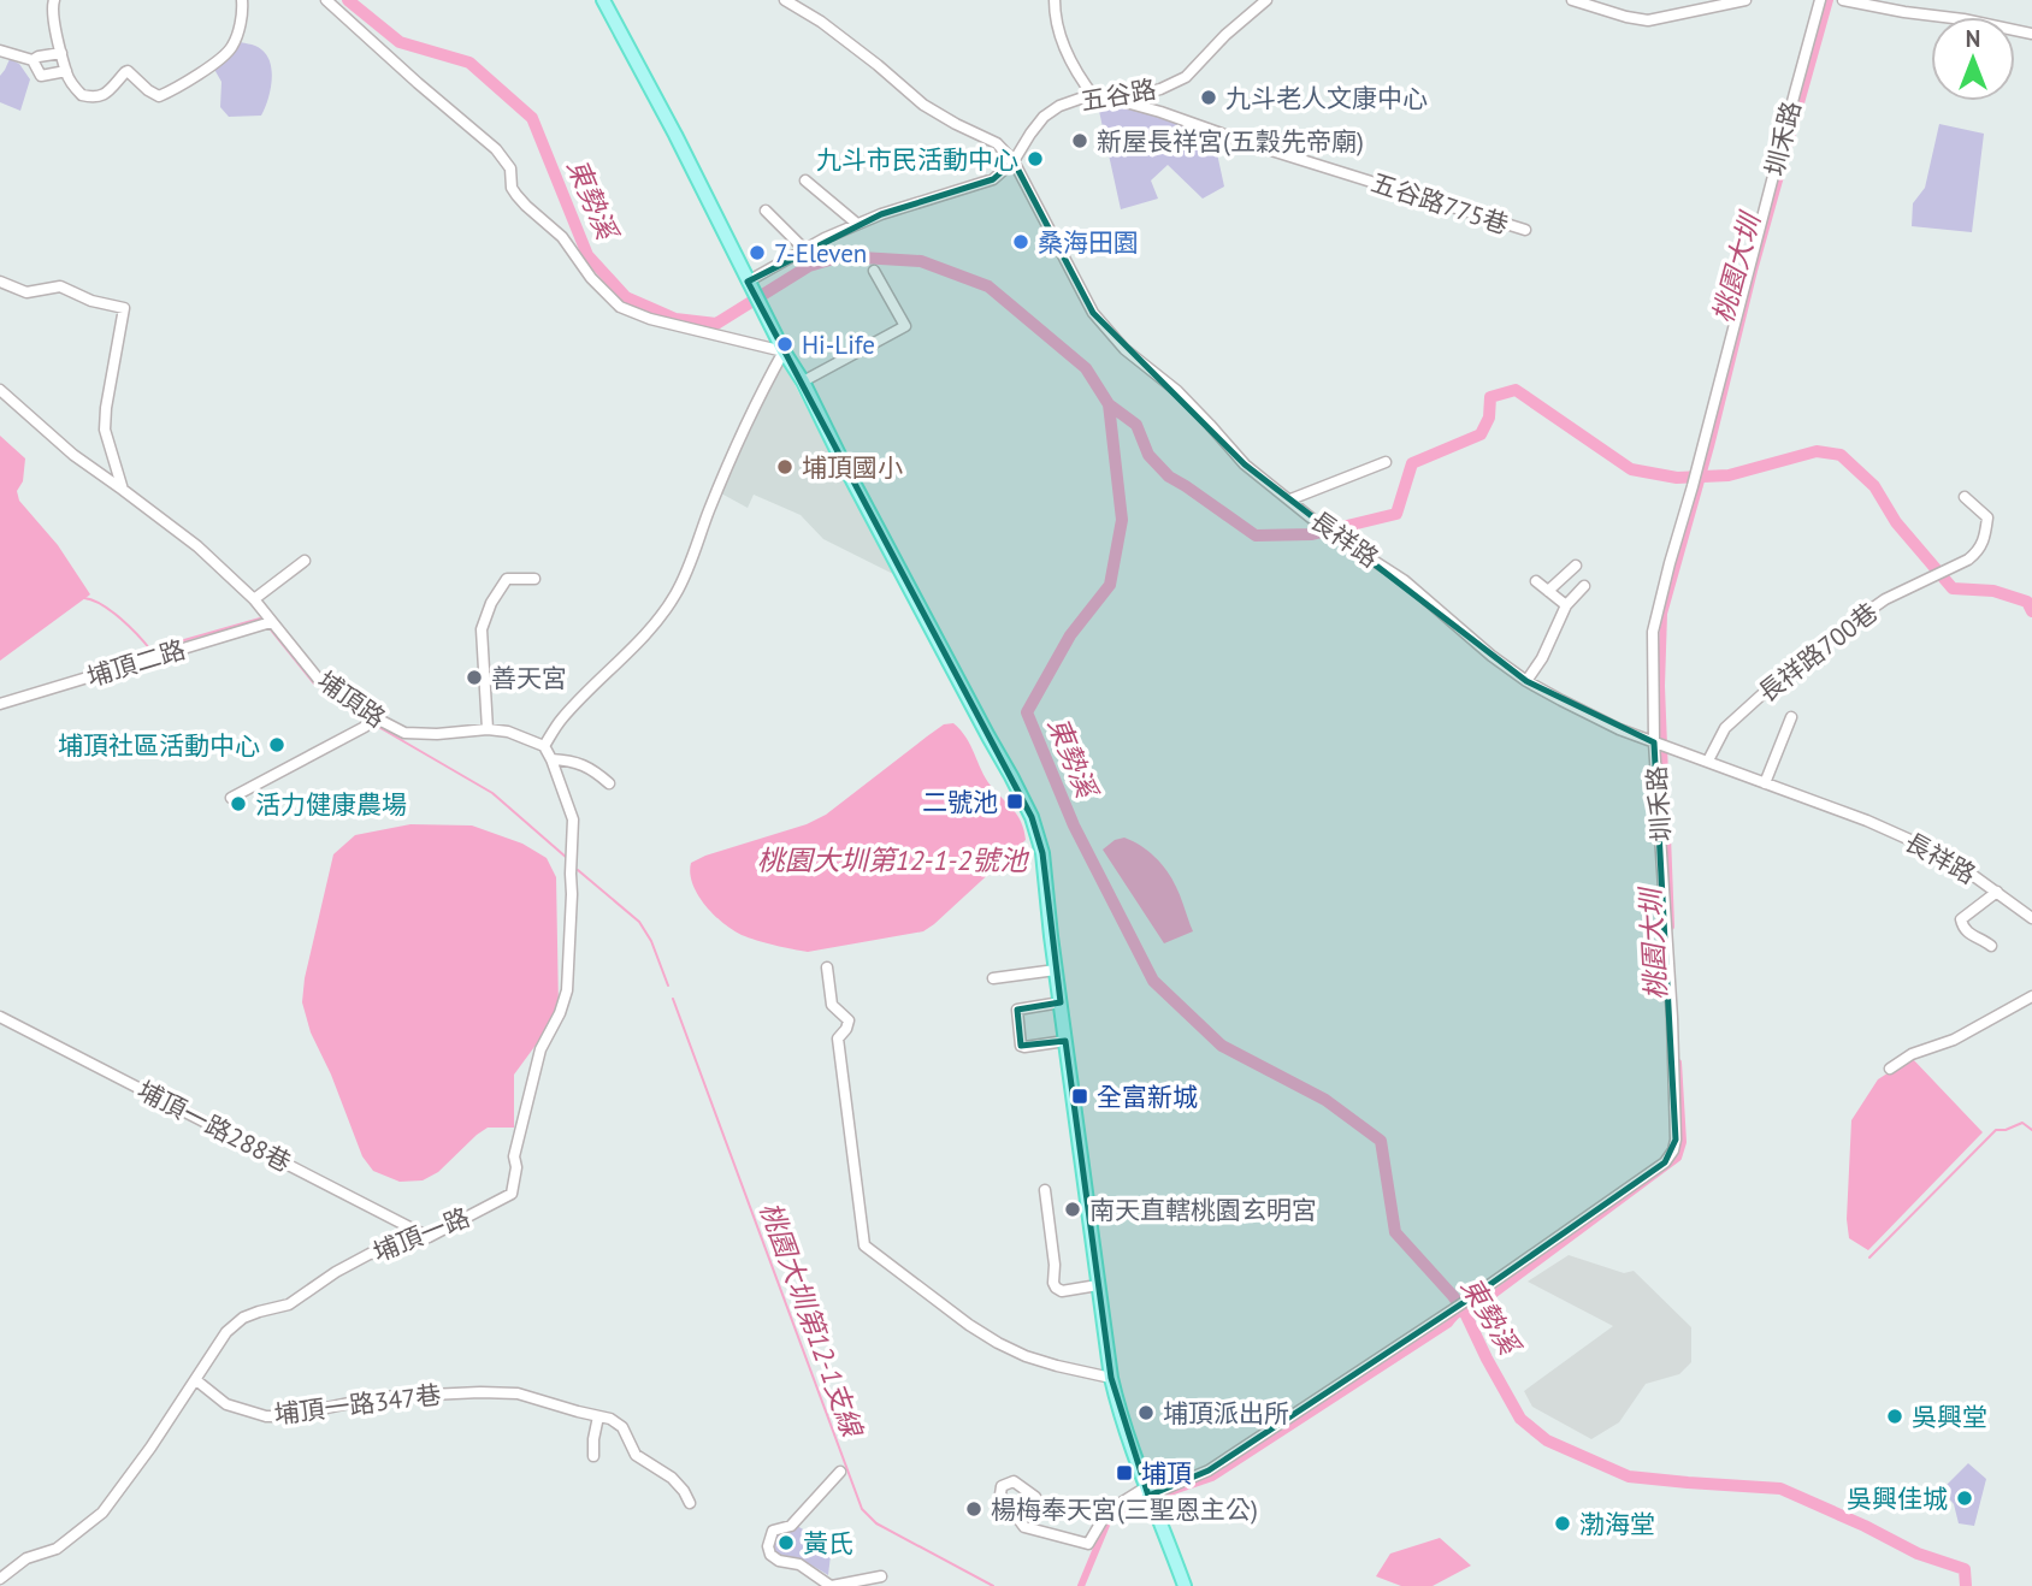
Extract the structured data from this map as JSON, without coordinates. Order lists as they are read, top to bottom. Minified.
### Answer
{"streets":{"street":["五谷路","圳禾路","五谷路775巷","長祥路","長祥路700巷","埔頂二路","埔頂路","埔頂一路288巷","埔頂一路","埔頂一路347巷"]},"crossings":[["五谷路","五谷路775巷"],["五谷路","長祥路"],["圳禾路","長祥路"],["長祥路","長祥路700巷"],["埔頂二路","埔頂路"],["埔頂路","埔頂一路"],["埔頂一路288巷","埔頂一路"],["埔頂一路","埔頂一路347巷"]],"water":["東勢溪","桃園大圳","桃園大圳第12-1-2號池","桃園大圳第12-1支線"],"places":{"other":["九斗老人文康中心","新屋長祥宮(五穀先帝廟)","九斗市民活動中心","桑海田園","7-Eleven","Hi-Life","埔頂國小","善天宮","埔頂社區活動中心","活力健康農場","南天直轄桃園玄明宮","埔頂派出所","吳興堂","吳興佳城","楊梅奉天宮(三聖恩主公)","渤海堂","黃氏"],"transit":["二號池","全富新城","埔頂"]},"north":"top"}
